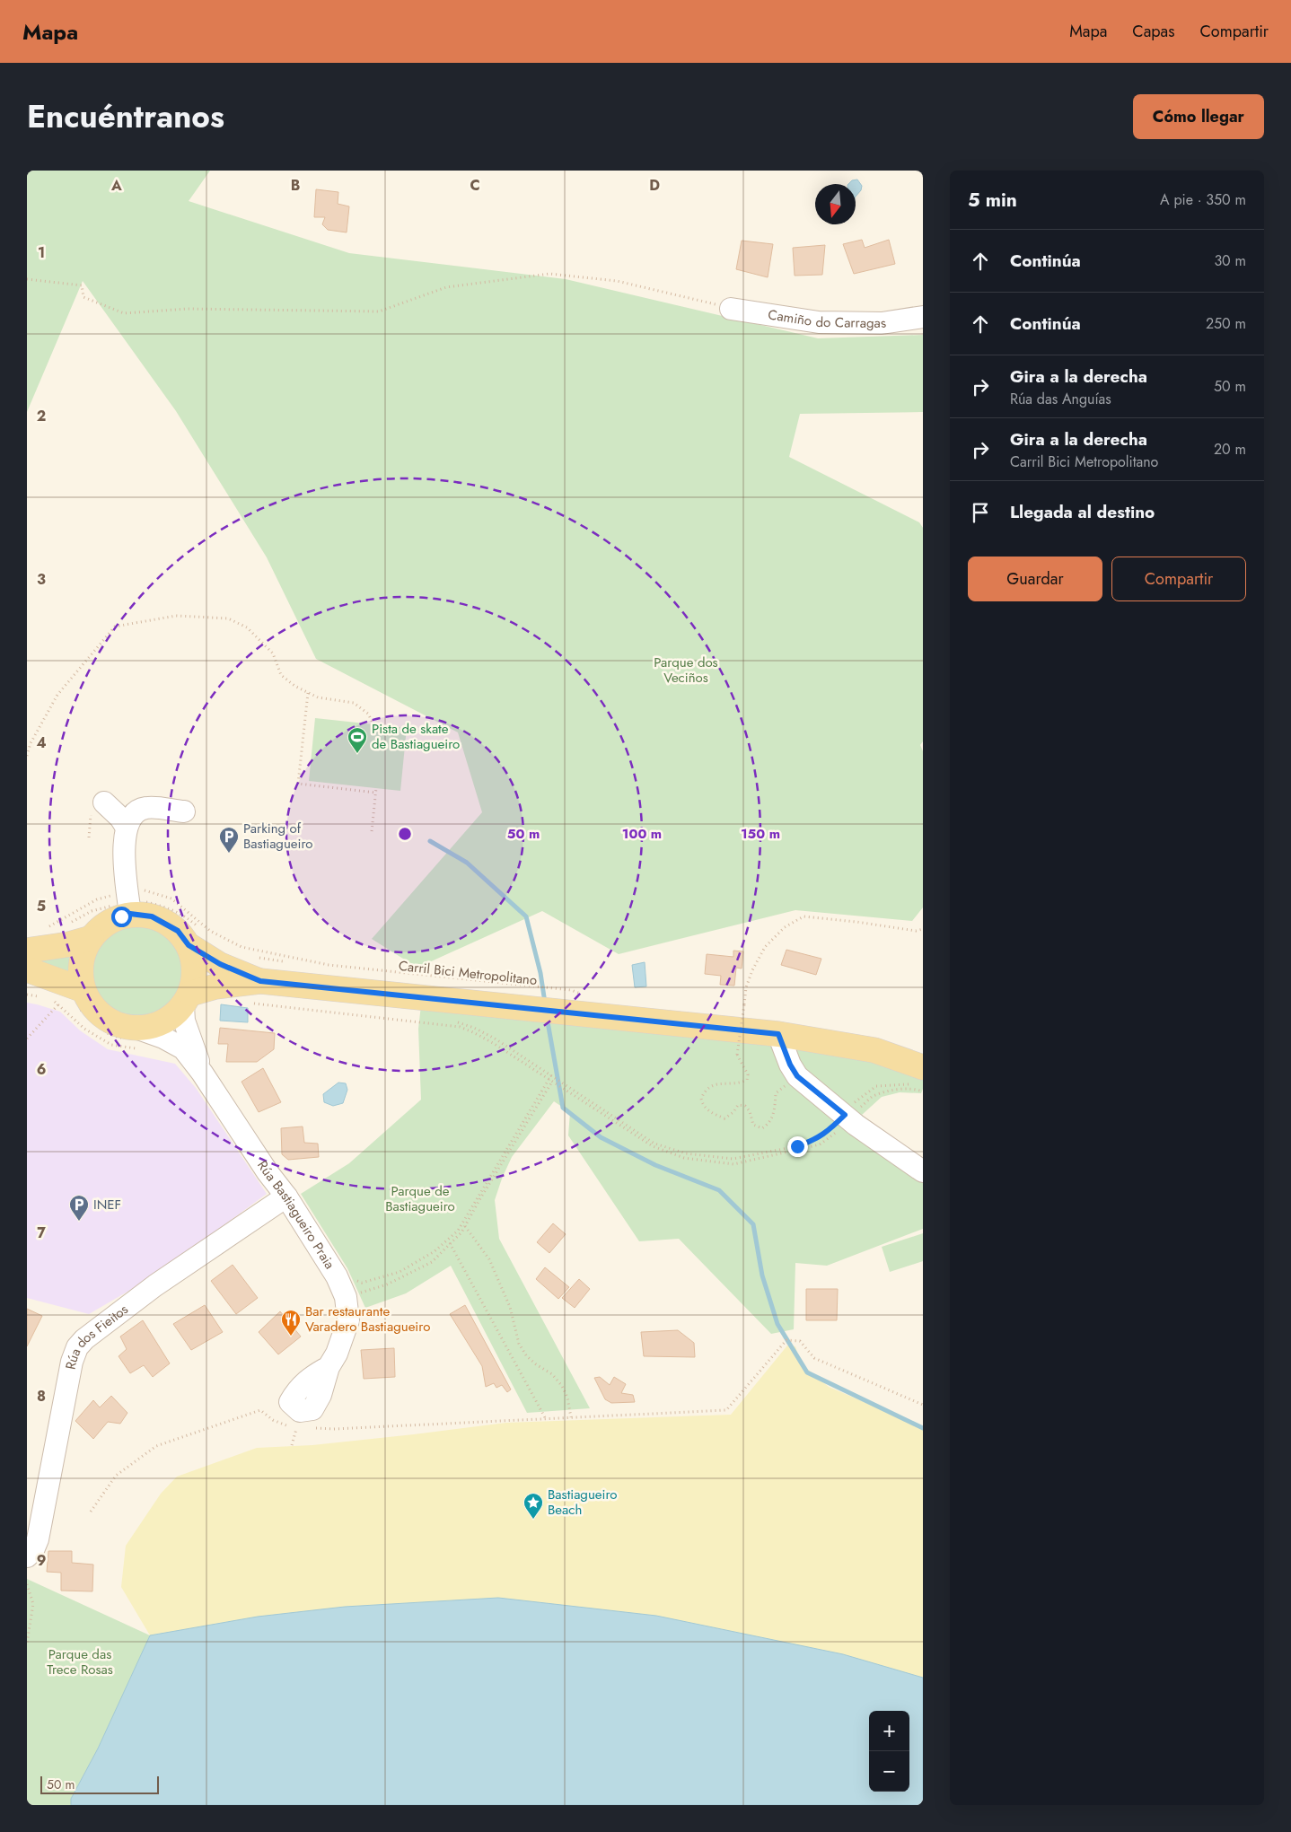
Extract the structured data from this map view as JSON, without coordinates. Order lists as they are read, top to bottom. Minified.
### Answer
{"streets":{"street":["Camiño do Carragas","Rúa Bastiagueiro Praia","Rúa dos Fieitos"],"path":["Carril Bici Metropolitano"]},"crossings":[["Rúa Bastiagueiro Praia","Rúa dos Fieitos"]],"parks":["Parque dos Veciños","Parque de Bastiagueiro","Parque das Trece Rosas"],"places":{"sports":["Pista de skate de Bastiagueiro"],"parking":["Parking of Bastiagueiro","INEF"],"restaurant":["Bar restaurante Varadero Bastiagueiro"],"place":["Bastiagueiro Beach"]},"scale_bar":"50 m","north":"bottom","page":{"header":"Mapa","nav":["Mapa","Capas","Compartir"],"title":"Encuéntranos","buttons":["Cómo llegar",["Guardar","Compartir"]],"heading":["5 min","A pie · 350 m"],"list":[["Continúa","30 m"],["Continúa","250 m"],["Gira a la derecha","Rúa das Anguías","50 m"],["Gira a la derecha","Carril Bici Metropolitano","20 m"],"Llegada al destino"],"map_buttons":["+","−"],"scale":"50 m"},"grid":{"columns":["A","B","C","D"],"rows":["1","2","3","4","5","6","7","8","9"]},"rings":["50 m","100 m","150 m"]}
